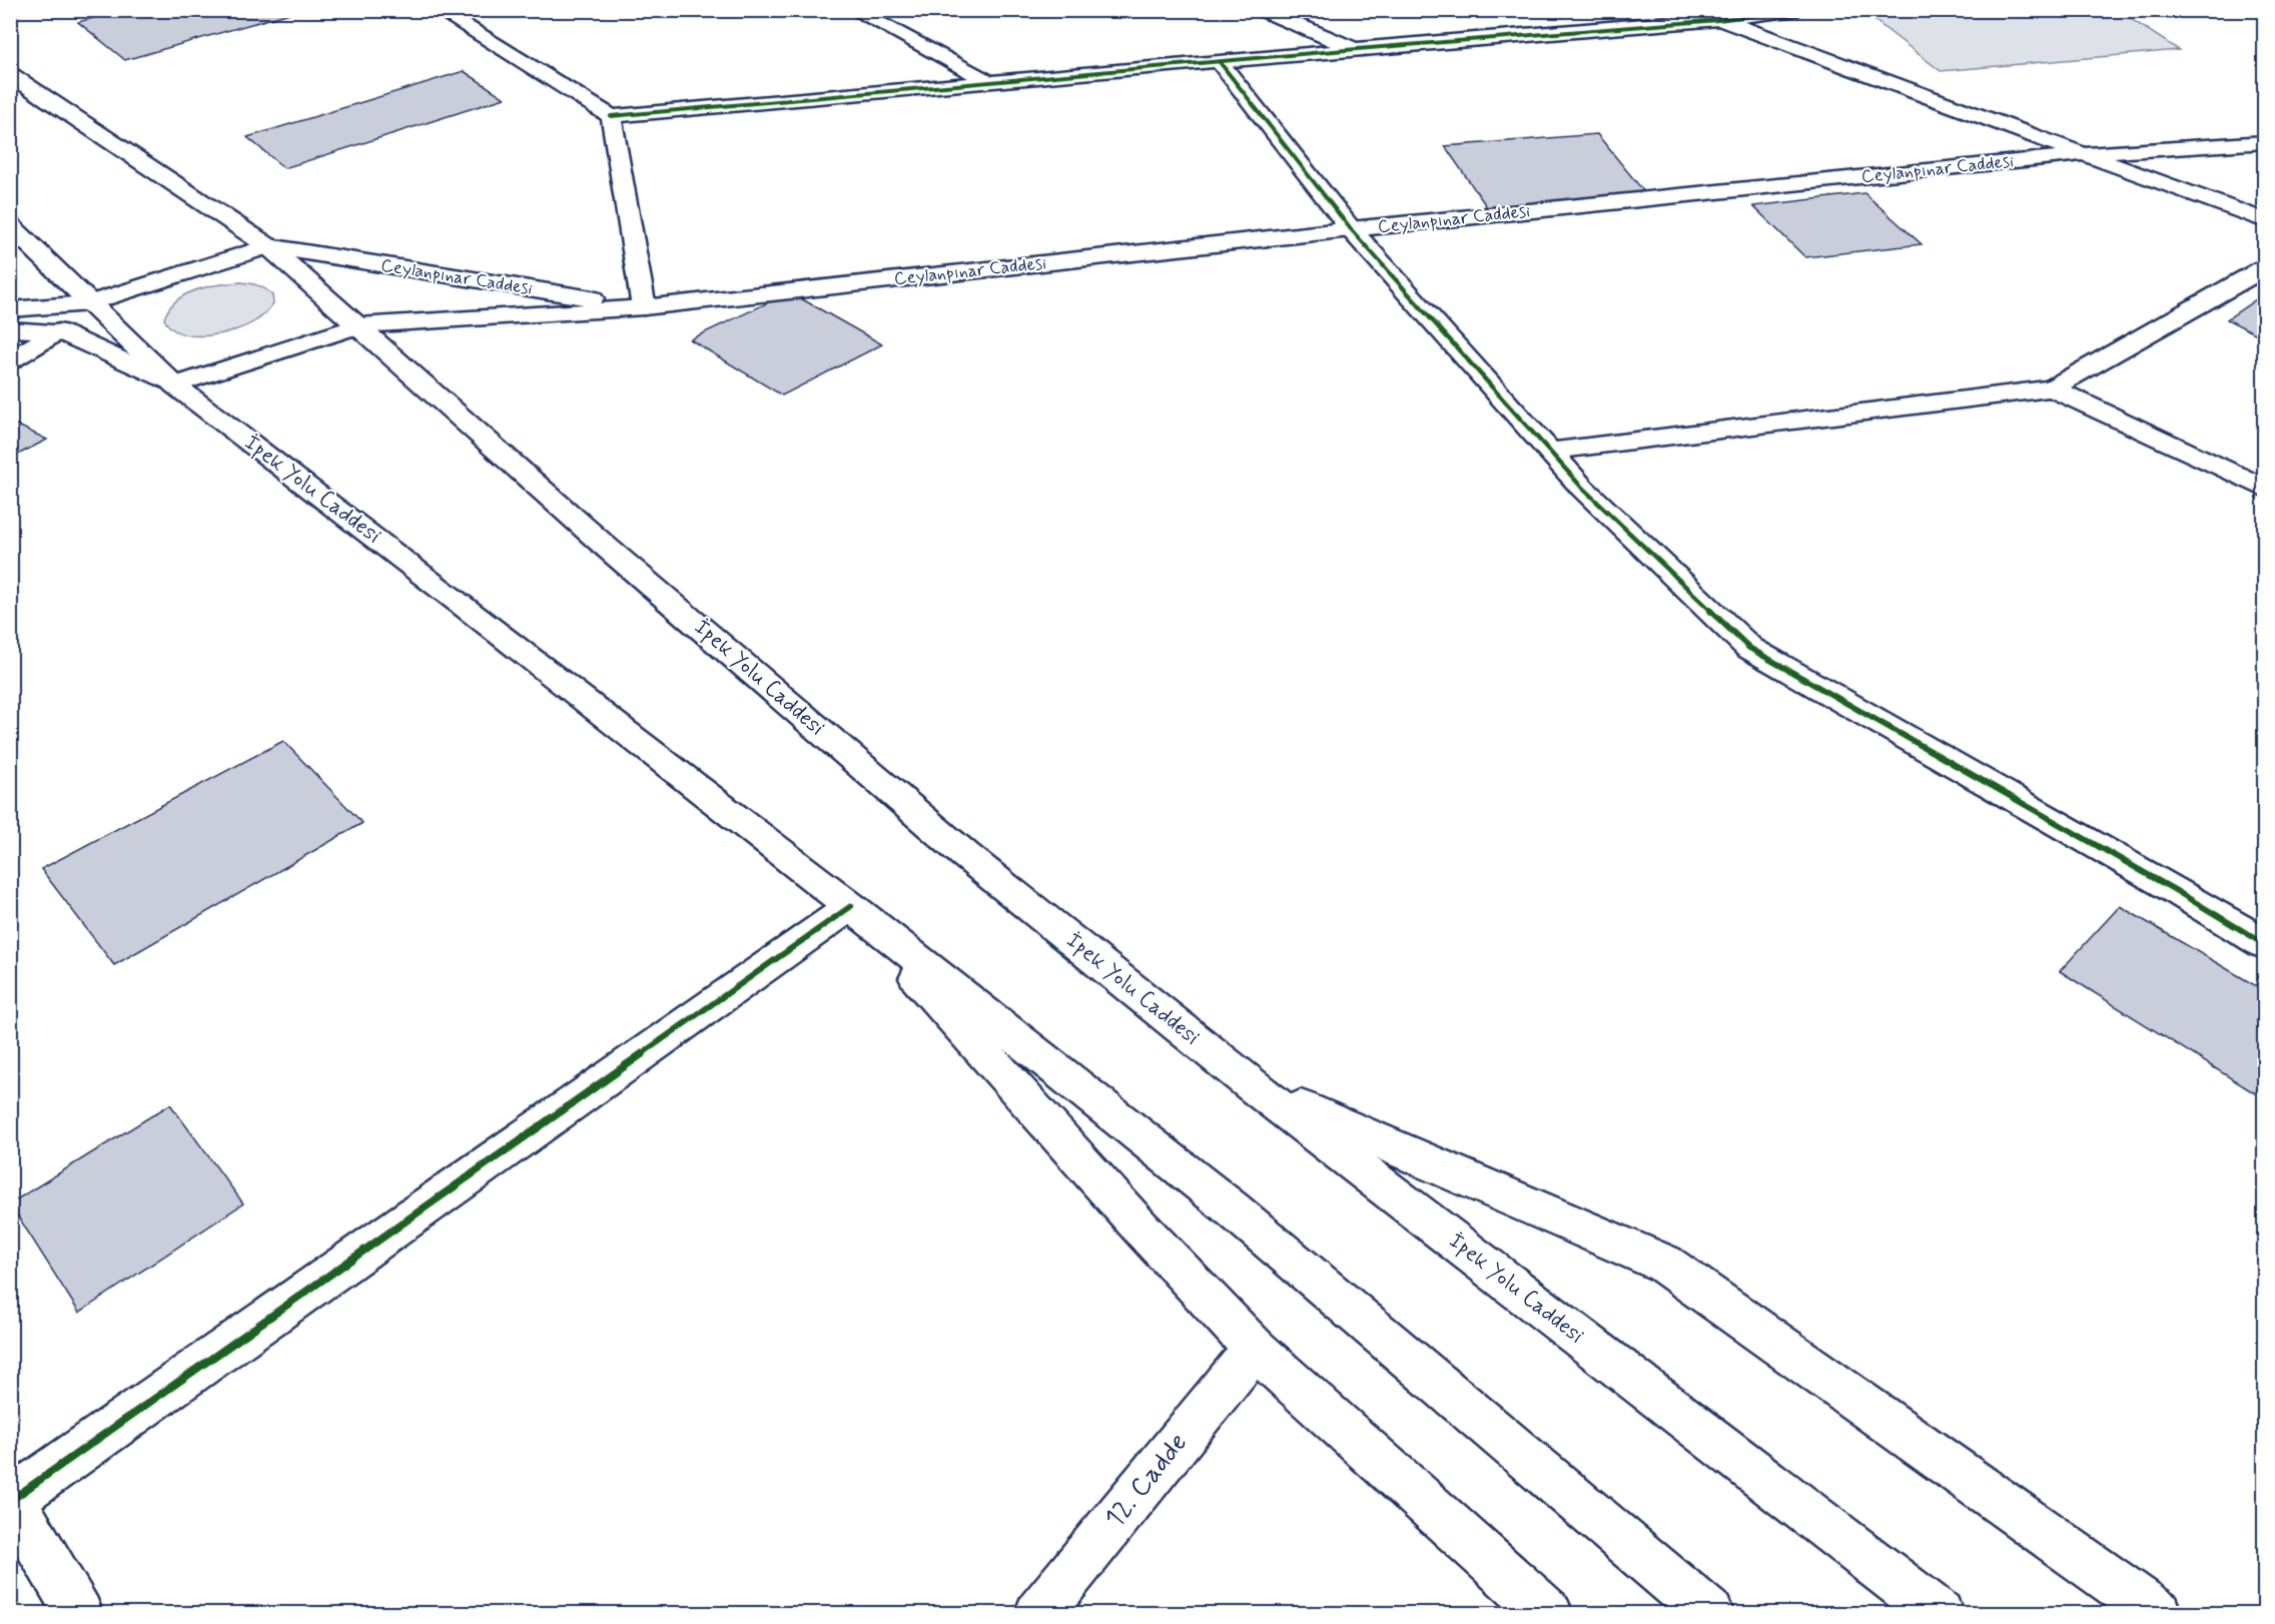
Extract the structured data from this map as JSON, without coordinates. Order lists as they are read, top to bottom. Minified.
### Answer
{"streets":{"main road":["Ceylanpınar Caddesi","İpek Yolu Caddesi","12. Cadde"]},"crossings":[["Ceylanpınar Caddesi","İpek Yolu Caddesi"]]}
